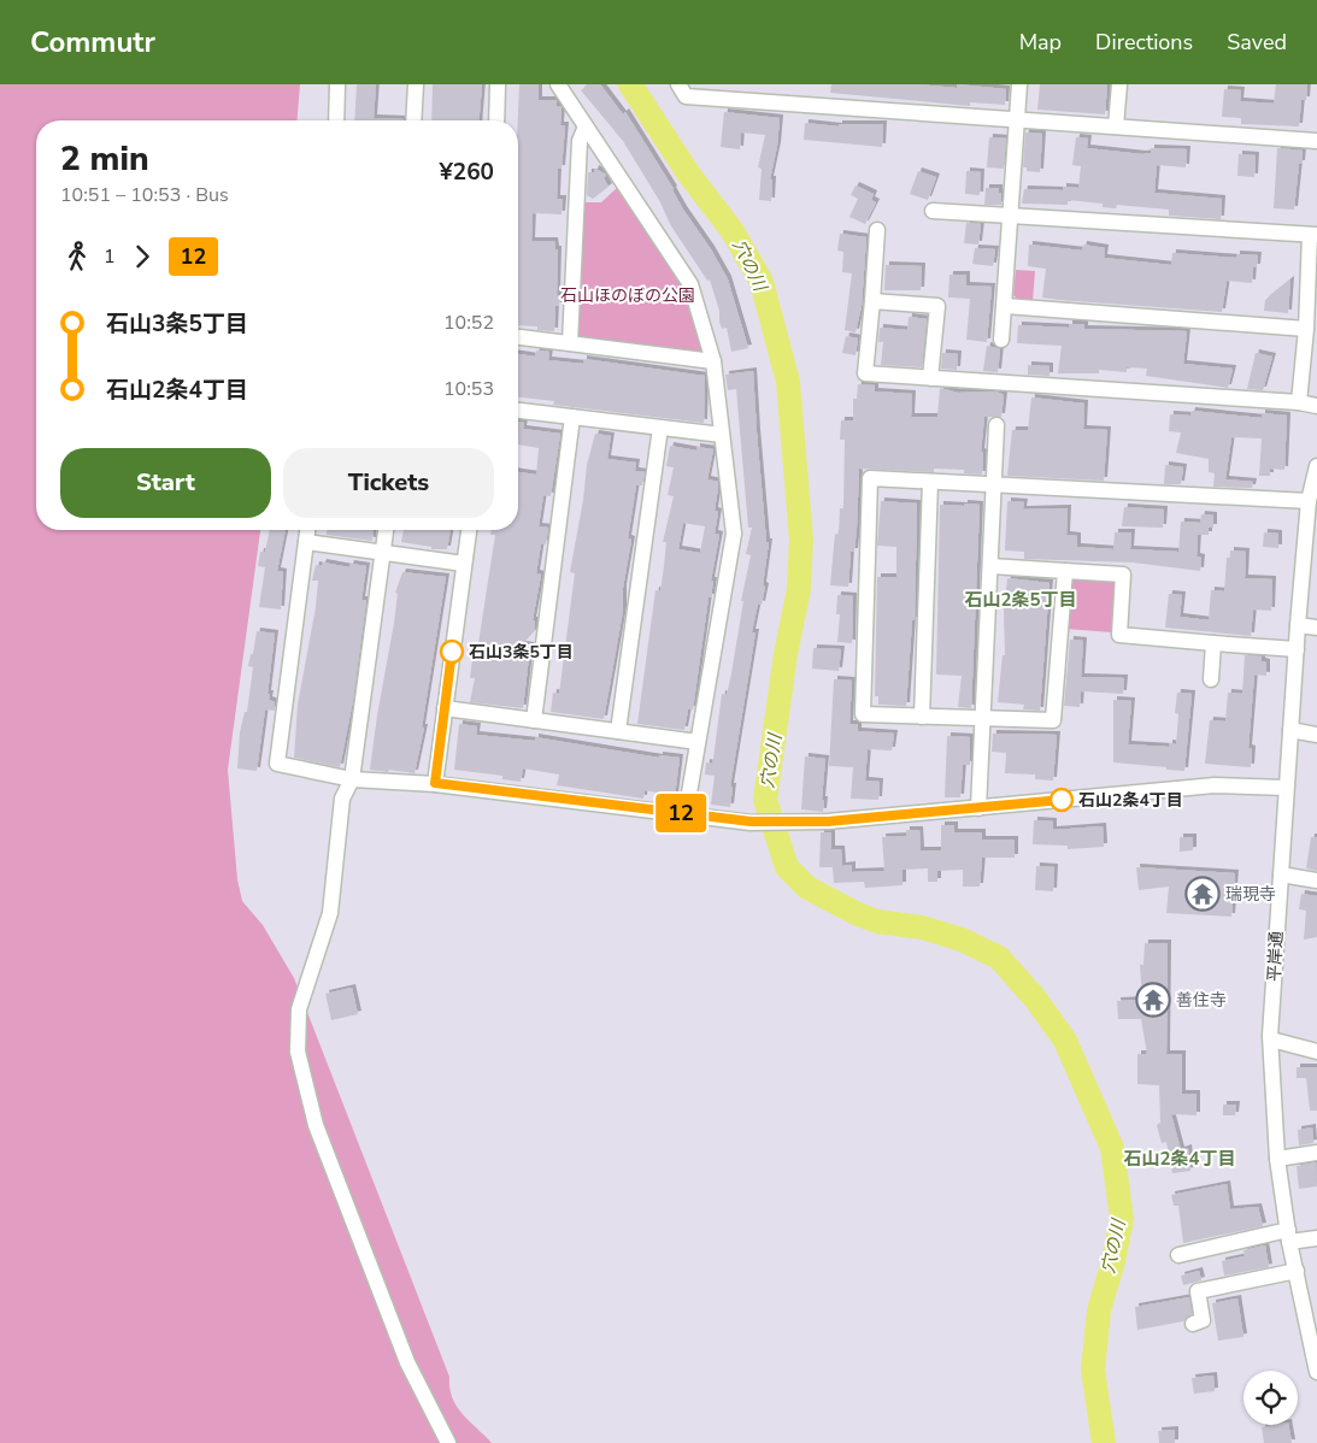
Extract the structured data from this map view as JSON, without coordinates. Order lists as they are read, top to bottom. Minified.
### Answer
{"streets":{"street":["平岸通"]},"districts":["石山2条5丁目","石山2条4丁目"],"water":["穴の川"],"parks":["石山ほのぼの公園"],"places":{"other":["石山3条5丁目","石山2条4丁目"],"temple":["瑞現寺","善住寺"]},"lines":["bus line 12"],"page":{"header":"Commutr","nav":["Map","Directions","Saved"],"on_map":"12","heading":["2 min","10:51 – 10:53 · Bus","¥260"],"legs":["1","12"],"list":[{"name":"石山3条5丁目","value":"10:52"},{"name":"石山2条4丁目","value":"10:53"}],"buttons":["Start","Tickets"]}}
